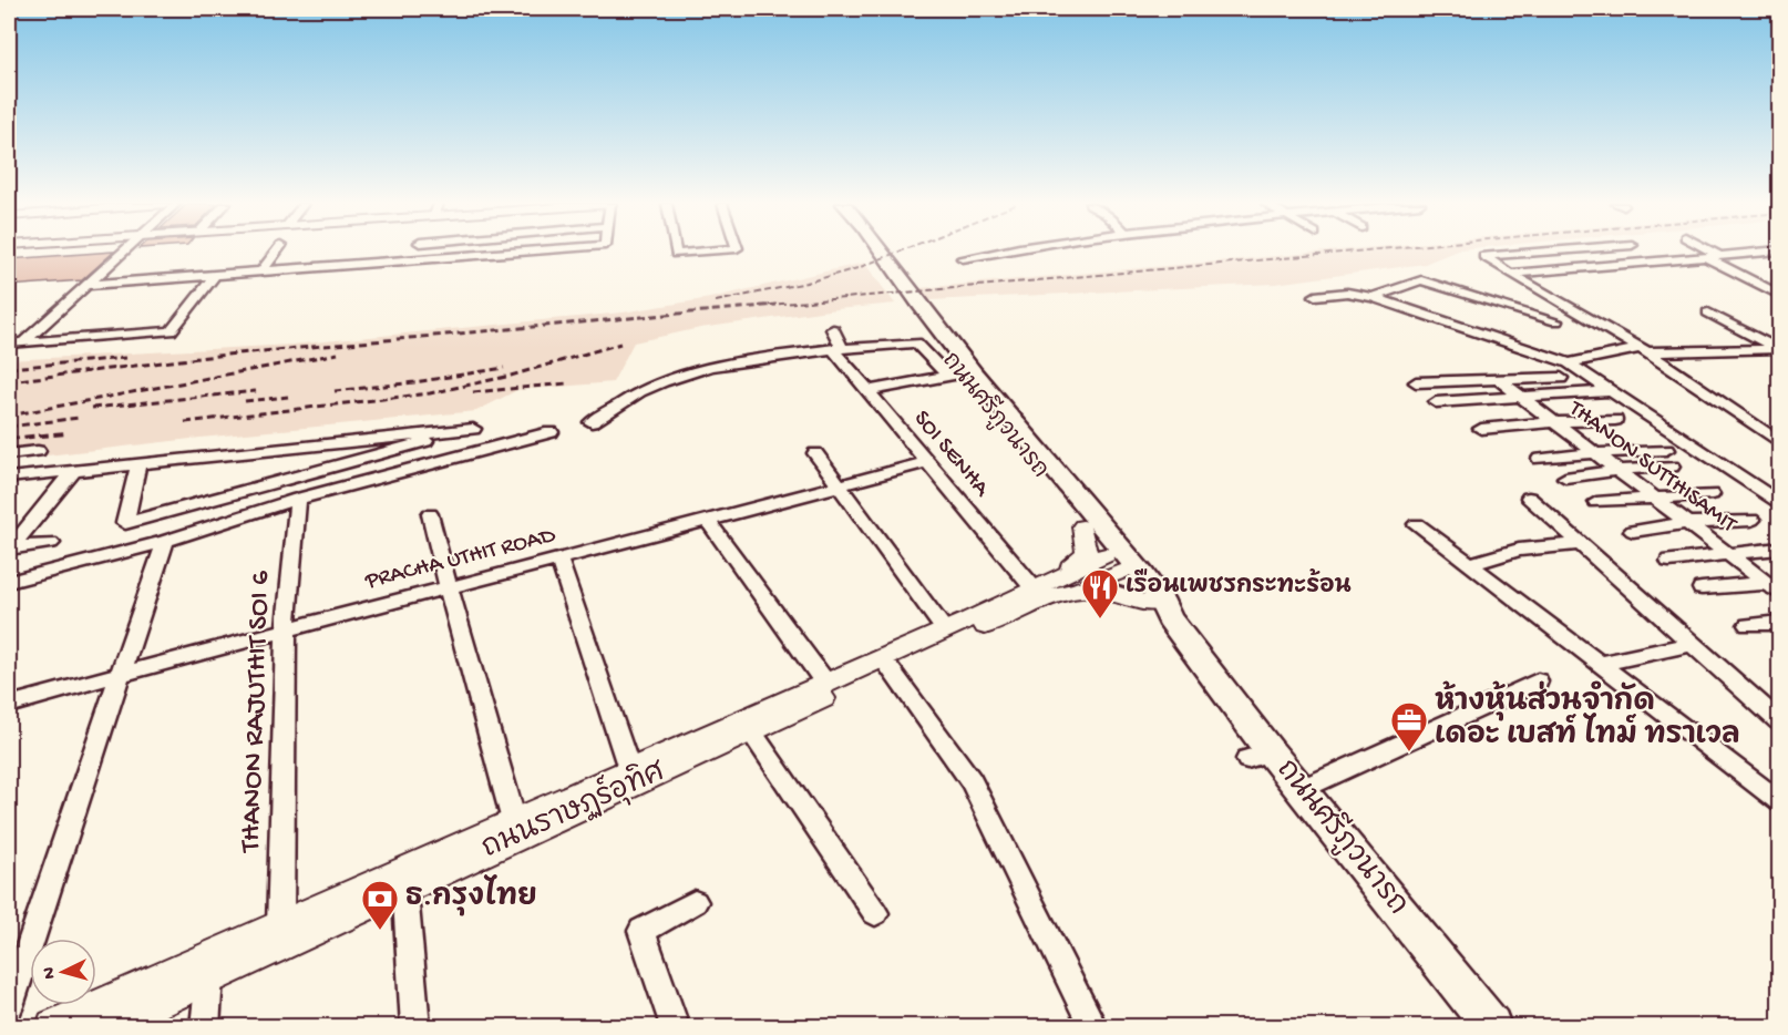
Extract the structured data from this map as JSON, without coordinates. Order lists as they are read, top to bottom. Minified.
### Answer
{"streets":{"main road":["ถนนศรีภูวนารถ"],"street":["SOI SENHA","THANON SUTTHISAMIT","PRACHA UTHIT ROAD","THANON RAJUTHIT SOI 6","ถนนราษฏร์อุทิศ"]},"crossings":[["SOI SENHA","PRACHA UTHIT ROAD"],["SOI SENHA","ถนนราษฏร์อุทิศ"],["PRACHA UTHIT ROAD","THANON RAJUTHIT SOI 6"]],"places":{"restaurant":["เรือนเพชรกระทะร้อน"],"office":["ห้างหุ้นส่วนจำกัด เดอะ เบสท์ ไทม์ ทราเวล"],"bank":["ธ.กรุงไทย"]},"north":"left"}
